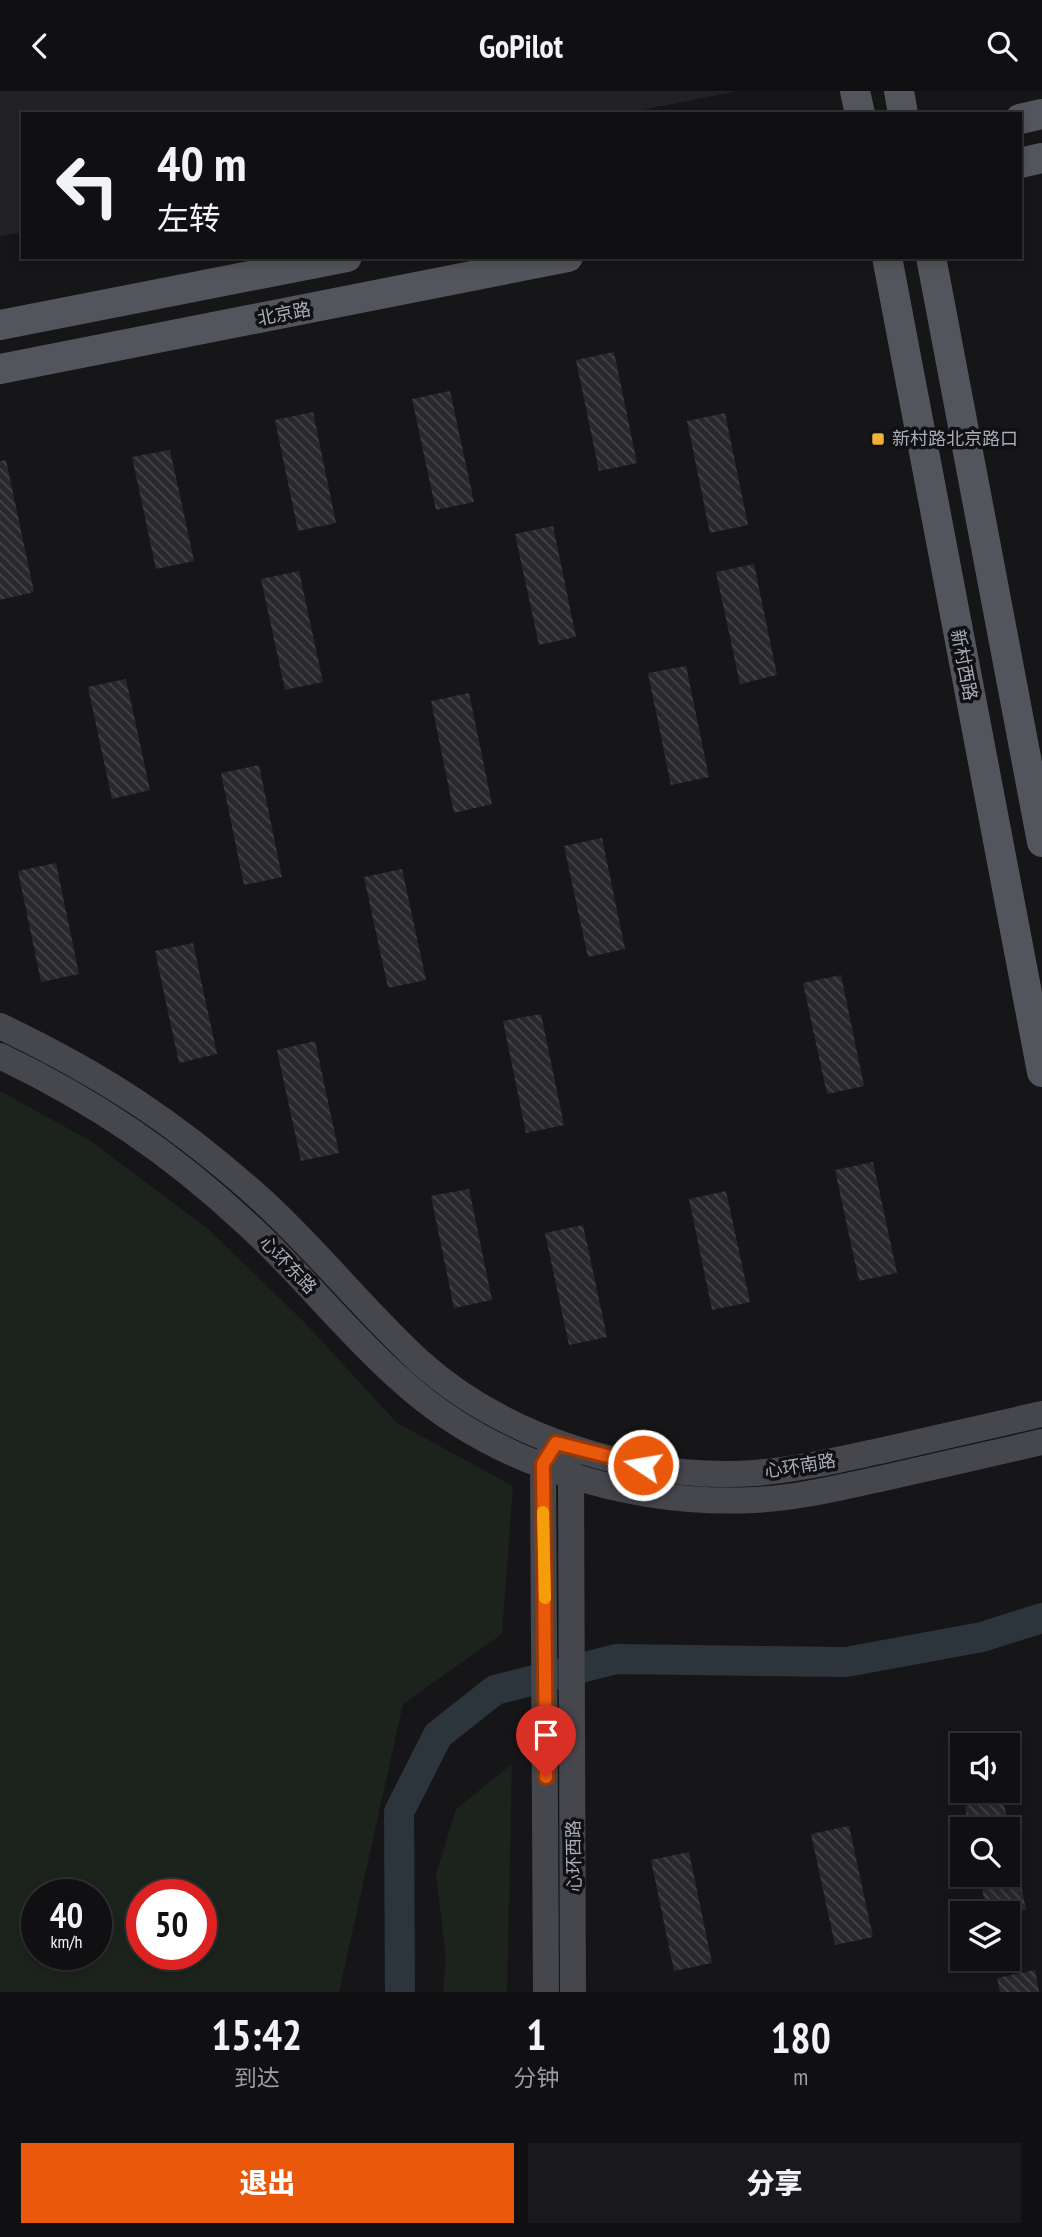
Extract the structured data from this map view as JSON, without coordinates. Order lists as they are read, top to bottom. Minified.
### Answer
{"streets":{"main road":["北京路","新村西路","心环东路","心环南路","心环西路"]},"crossings":[["心环东路","心环南路"],["心环东路","心环西路"],["心环南路","心环西路"]],"places":{"transit":["新村路北京路口"]},"page":{"header":"GoPilot","turn":["40 m","左转"],"speed":"40 km/h","limit":"50","eta":["15:42","到达","1","分钟","180","m"],"buttons":["退出","分享"]}}
